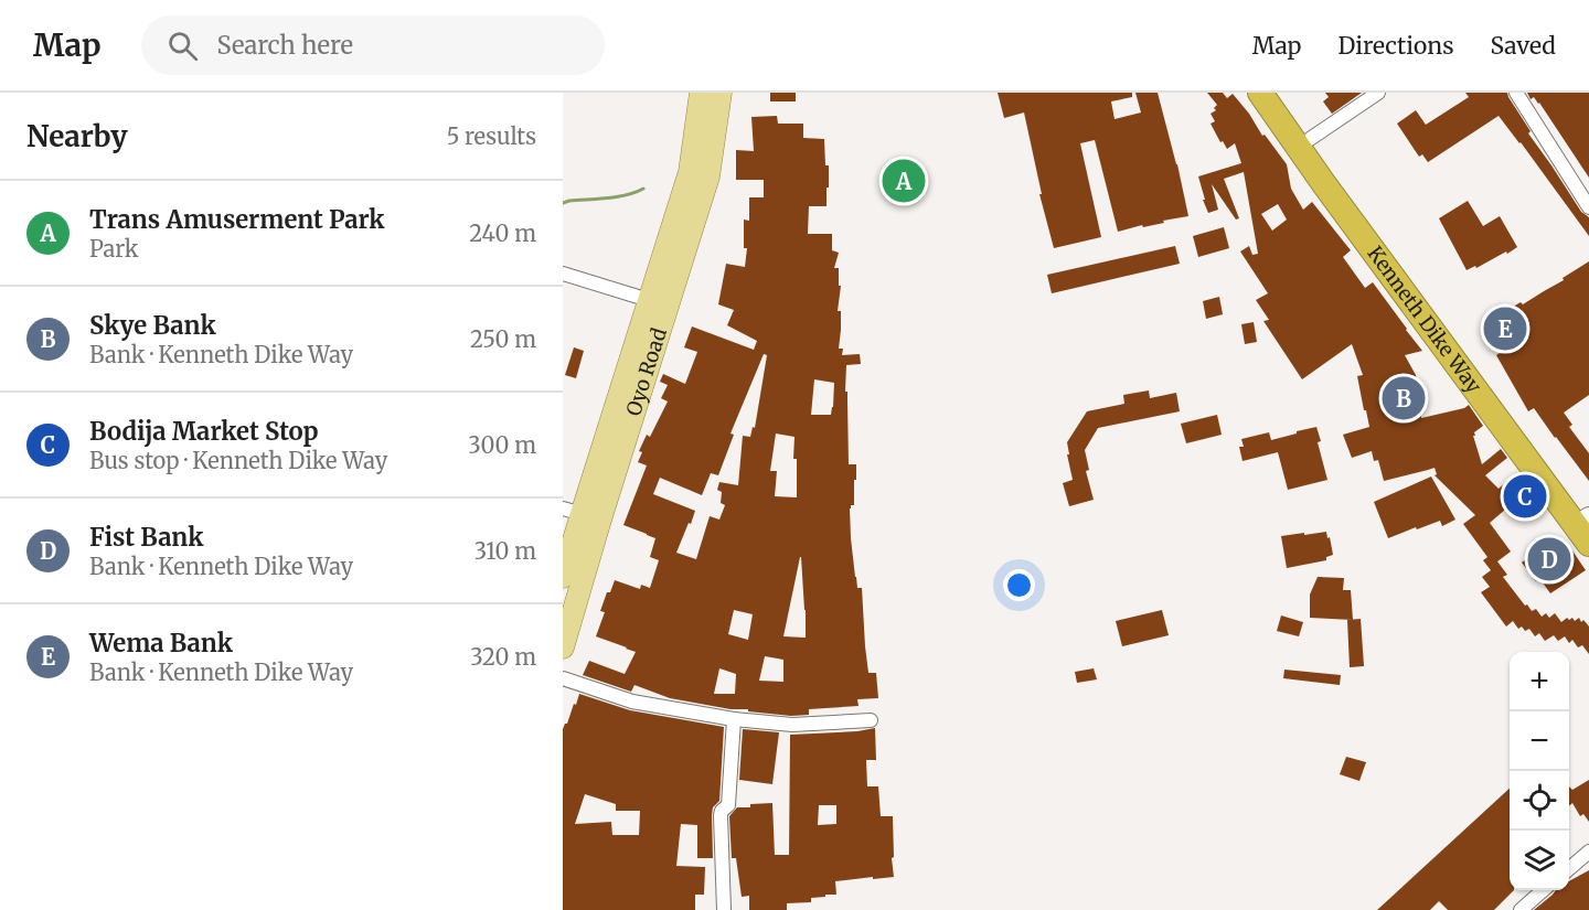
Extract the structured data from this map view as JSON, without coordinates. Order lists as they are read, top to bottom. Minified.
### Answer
{"streets":{"highway":["Kenneth Dike Way"],"main road":["Oyo Road"]},"page":{"header":"Map","search":"Search here","nav":["Map","Directions","Saved"],"heading":["Nearby","5 results"],"pins":["A","E","B","C","D"],"list":[{"mark":"A","name":"Trans Amuserment Park","note":"Park","value":"240 m"},{"mark":"B","name":"Skye Bank","note":"Bank · Kenneth Dike Way","value":"250 m"},{"mark":"C","name":"Bodija Market Stop","note":"Bus stop · Kenneth Dike Way","value":"300 m"},{"mark":"D","name":"Fist Bank","note":"Bank · Kenneth Dike Way","value":"310 m"},{"mark":"E","name":"Wema Bank","note":"Bank · Kenneth Dike Way","value":"320 m"}],"map_buttons":["+","−"]}}
